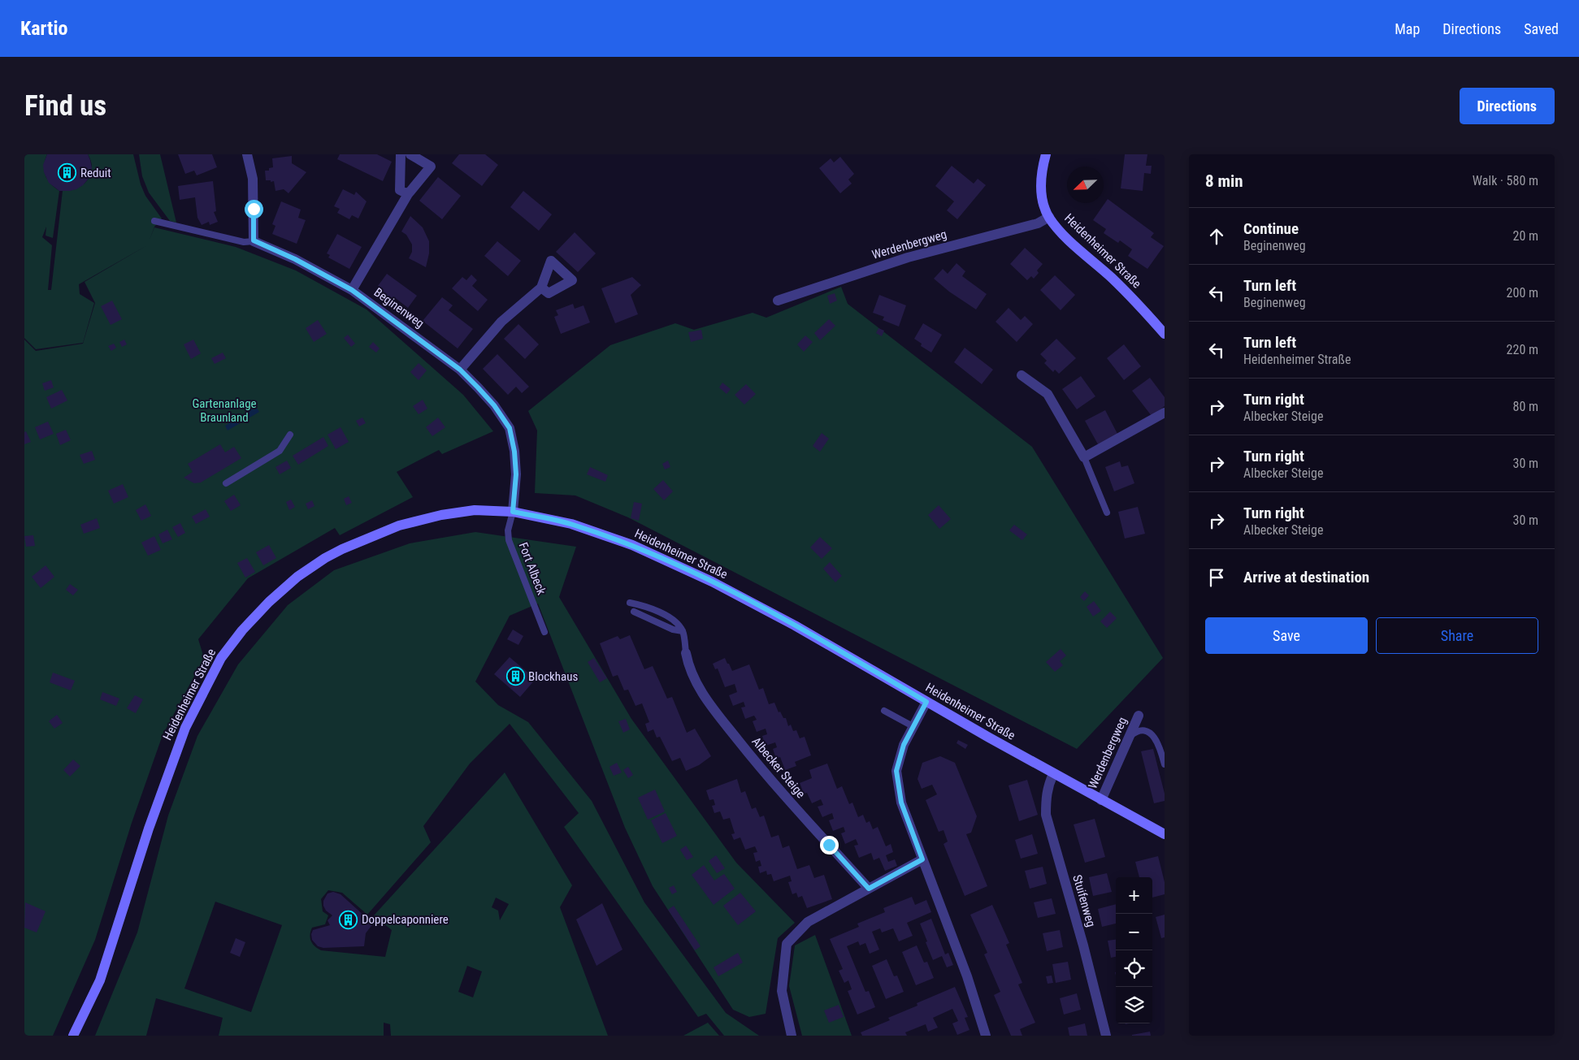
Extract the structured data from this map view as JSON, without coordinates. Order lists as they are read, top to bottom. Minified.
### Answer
{"streets":{"main road":["Heidenheimer Straße"],"street":["Werdenbergweg","Beginenweg","Albecker Steige","Stuifenweg"],"lane":["Fort Albeck"]},"crossings":[["Werdenbergweg","Heidenheimer Straße"],["Heidenheimer Straße","Beginenweg"],["Heidenheimer Straße","Fort Albeck"],["Heidenheimer Straße","Stuifenweg"],["Beginenweg","Fort Albeck"]],"parks":["Gartenanlage Braunland"],"places":{"building":["Reduit","Blockhaus","Doppelcaponniere"]},"north":"bottom left","page":{"header":"Kartio","nav":["Map","Directions","Saved"],"buttons":["Directions",["Save","Share"]],"title":"Find us","heading":["8 min","Walk · 580 m"],"list":[["Continue","Beginenweg","20 m"],["Turn left","Beginenweg","200 m"],["Turn left","Heidenheimer Straße","220 m"],["Turn right","Albecker Steige","80 m"],["Turn right","Albecker Steige","30 m"],["Turn right","Albecker Steige","30 m"],"Arrive at destination"],"map_buttons":["+","−"]}}
